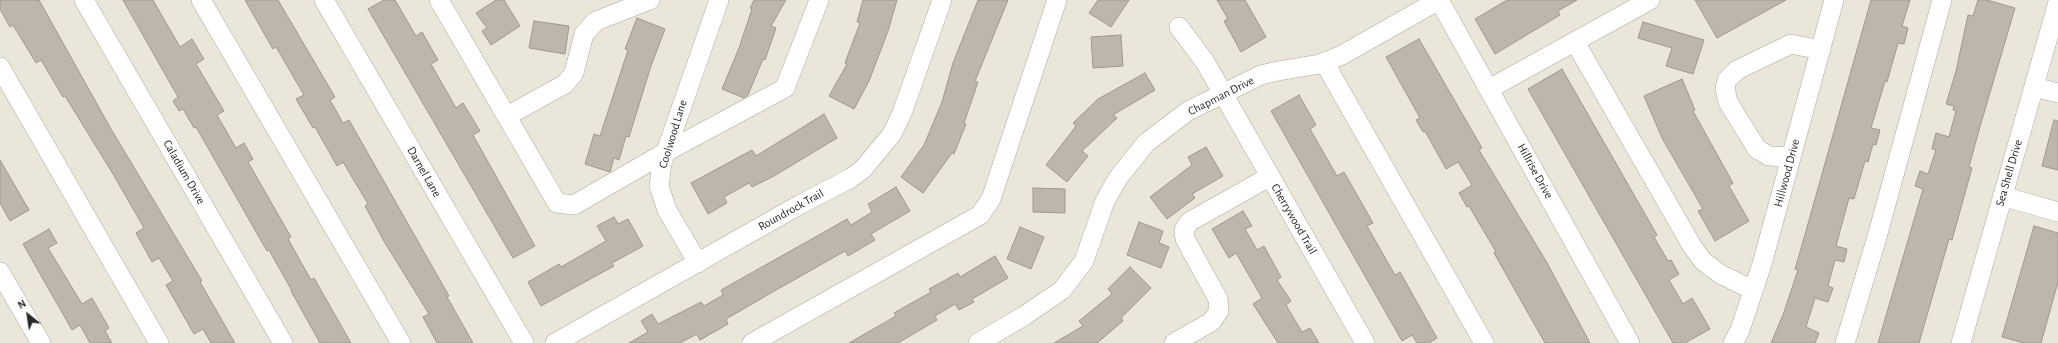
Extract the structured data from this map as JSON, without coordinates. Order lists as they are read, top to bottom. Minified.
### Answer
{"streets":{"street":["Chapman Drive","Coolwood Lane","Hillrise Drive","Caladium Drive","Darnel Lane","Hillwood Drive","Sea Shell Drive","Roundrock Trail","Cherrywood Trail"]},"crossings":[["Chapman Drive","Hillrise Drive"],["Chapman Drive","Cherrywood Trail"],["Coolwood Lane","Roundrock Trail"]],"north":"top left"}
